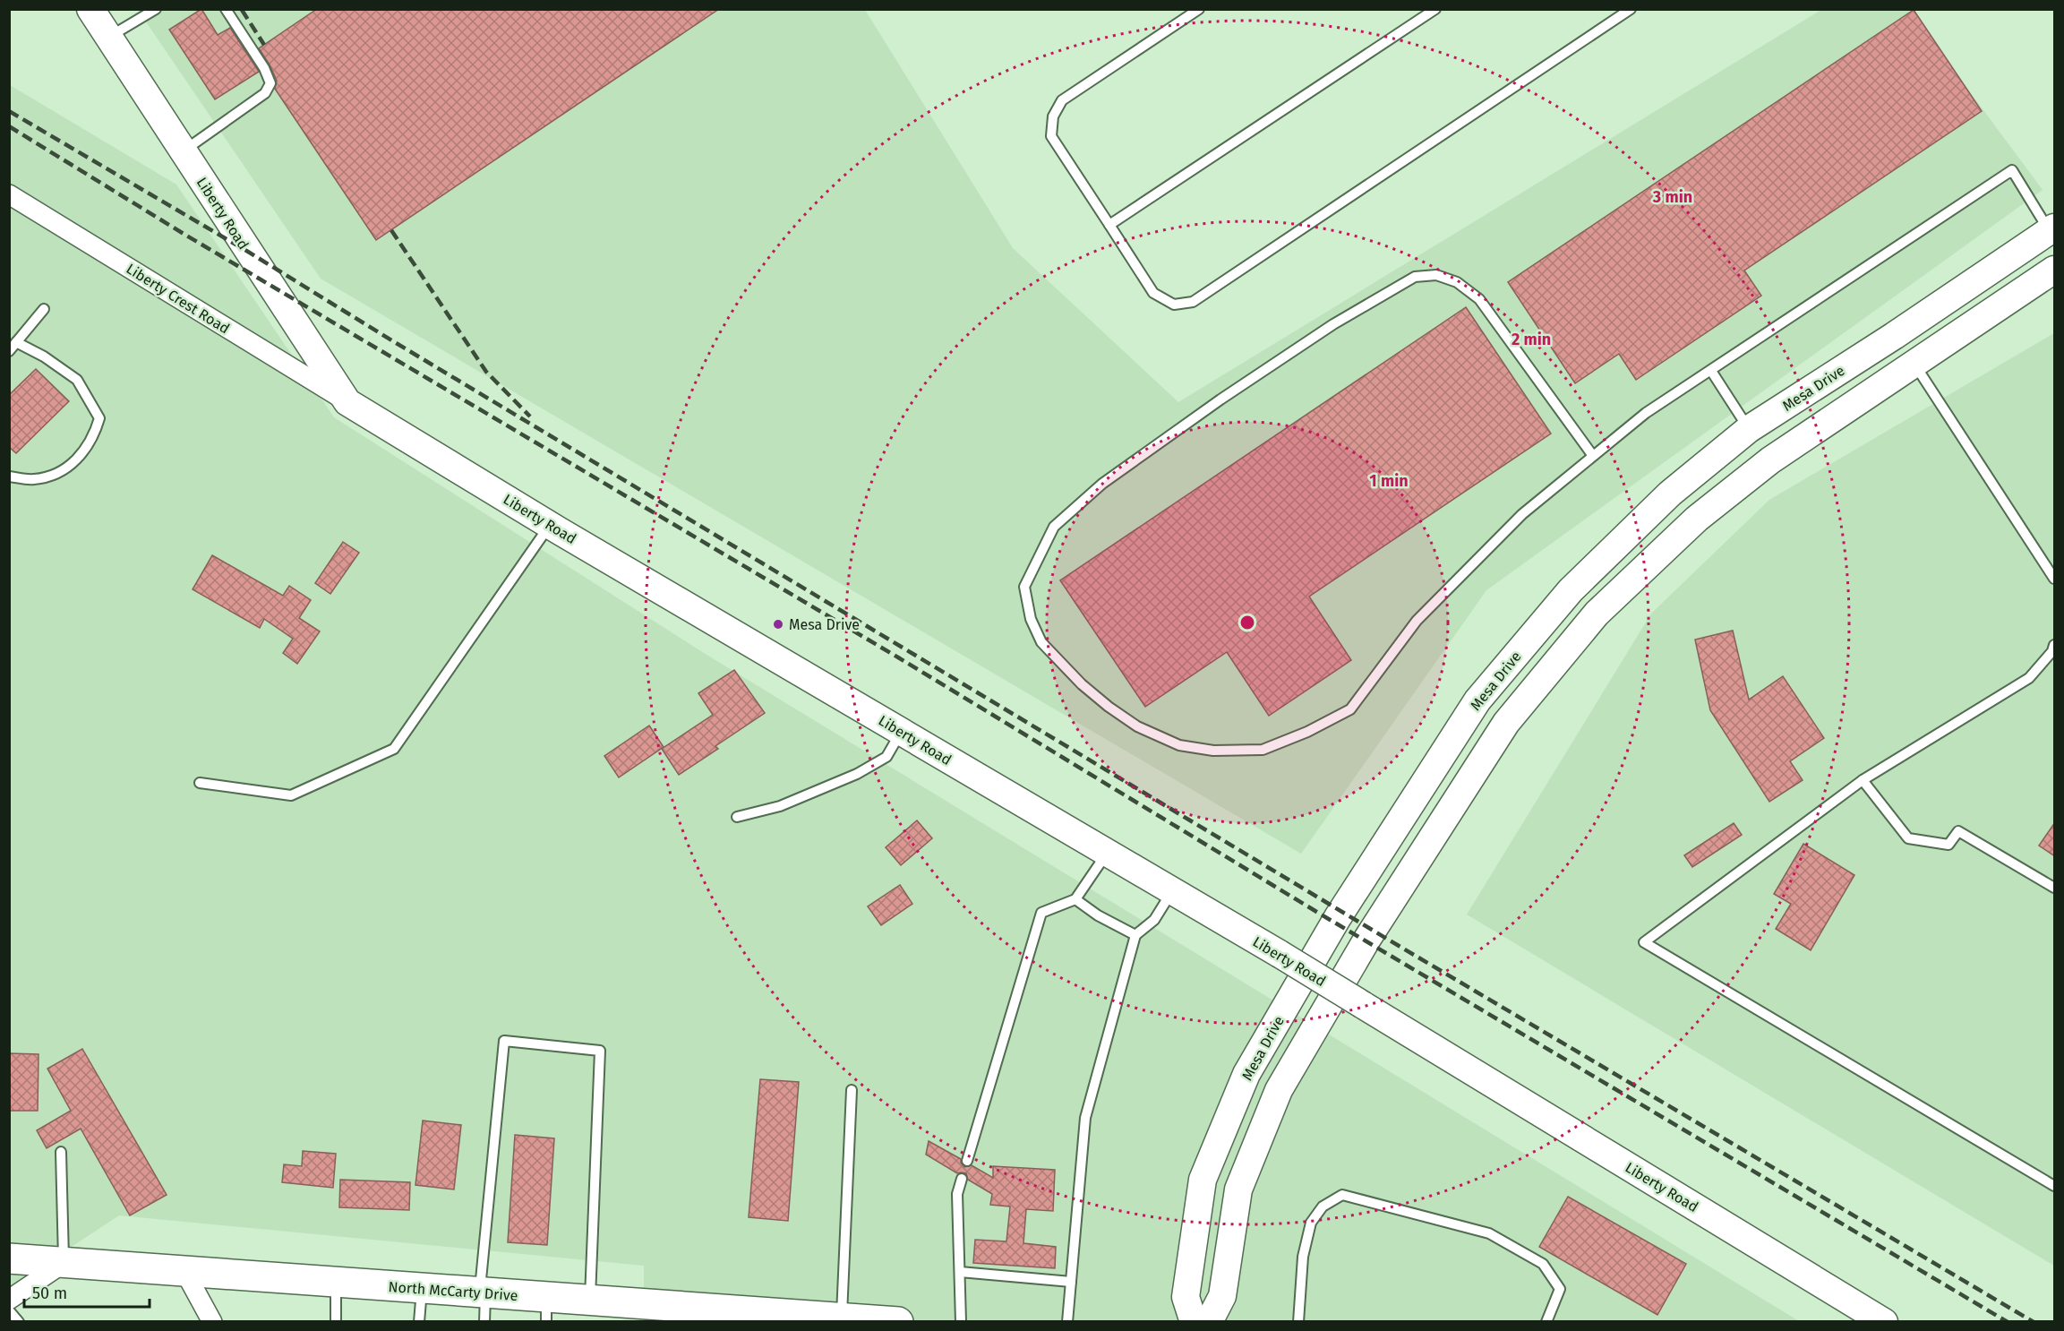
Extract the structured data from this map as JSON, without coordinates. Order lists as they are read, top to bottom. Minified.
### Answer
{"streets":{"main road":["Liberty Road","Mesa Drive","North McCarty Drive"],"street":["Liberty Crest Road"]},"crossings":[["Liberty Road","Liberty Crest Road"]],"places":["Mesa Drive"],"scale_bar":"50 m","rings":["3 min","2 min","1 min"]}
